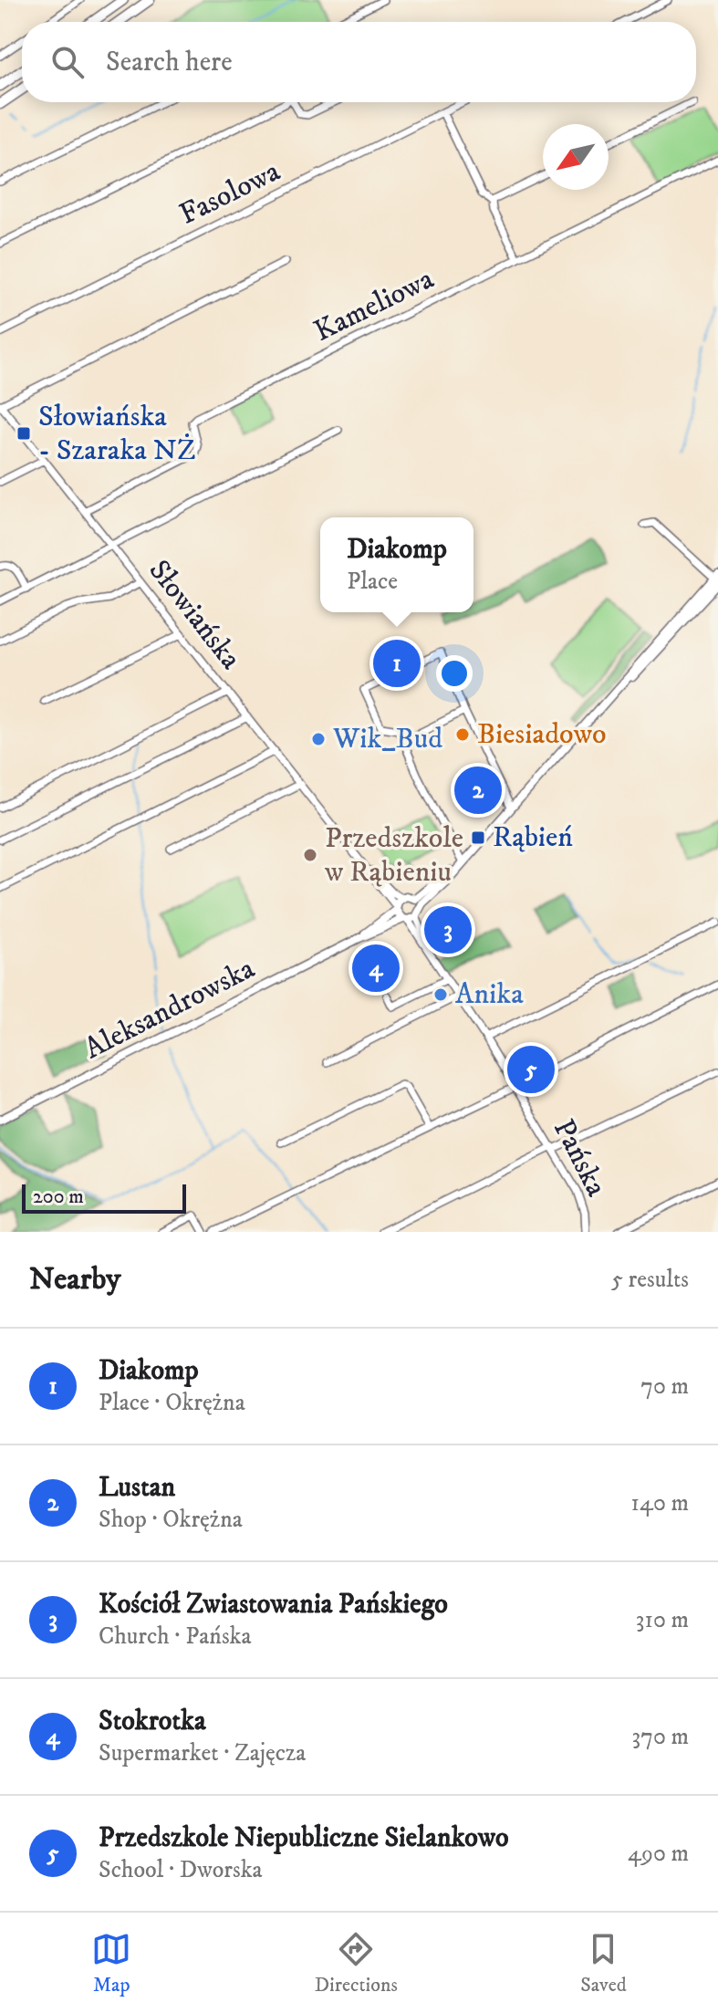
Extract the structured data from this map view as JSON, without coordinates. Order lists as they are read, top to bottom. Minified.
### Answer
{"streets":{"main road":["Aleksandrowska"],"street":["Fasolowa","Kameliowa","Słowiańska","Pańska"]},"crossings":[["Kameliowa","Słowiańska"],["Słowiańska","Aleksandrowska"],["Aleksandrowska","Pańska"]],"places":{"transit":["Słowiańska - Szaraka NŻ","Rąbień"],"other":["Biesiadowo","Wik_Bud","Przedszkole w Rąbieniu","Anika"]},"scale_bar":"200 m","north":"bottom left","page":{"search":"Search here","popup":["Diakomp","Place"],"pins":["1","2","3","4","5"],"scale":"200 m","heading":["Nearby","5 results"],"list":[{"mark":"1","name":"Diakomp","note":"Place · Okrężna","value":"70 m"},{"mark":"2","name":"Lustan","note":"Shop · Okrężna","value":"140 m"},{"mark":"3","name":"Kościół Zwiastowania Pańskiego","note":"Church · Pańska","value":"310 m"},{"mark":"4","name":"Stokrotka","note":"Supermarket · Zajęcza","value":"370 m"},{"mark":"5","name":"Przedszkole Niepubliczne Sielankowo","note":"School · Dworska","value":"490 m"}],"nav":["Map","Directions","Saved"]}}
